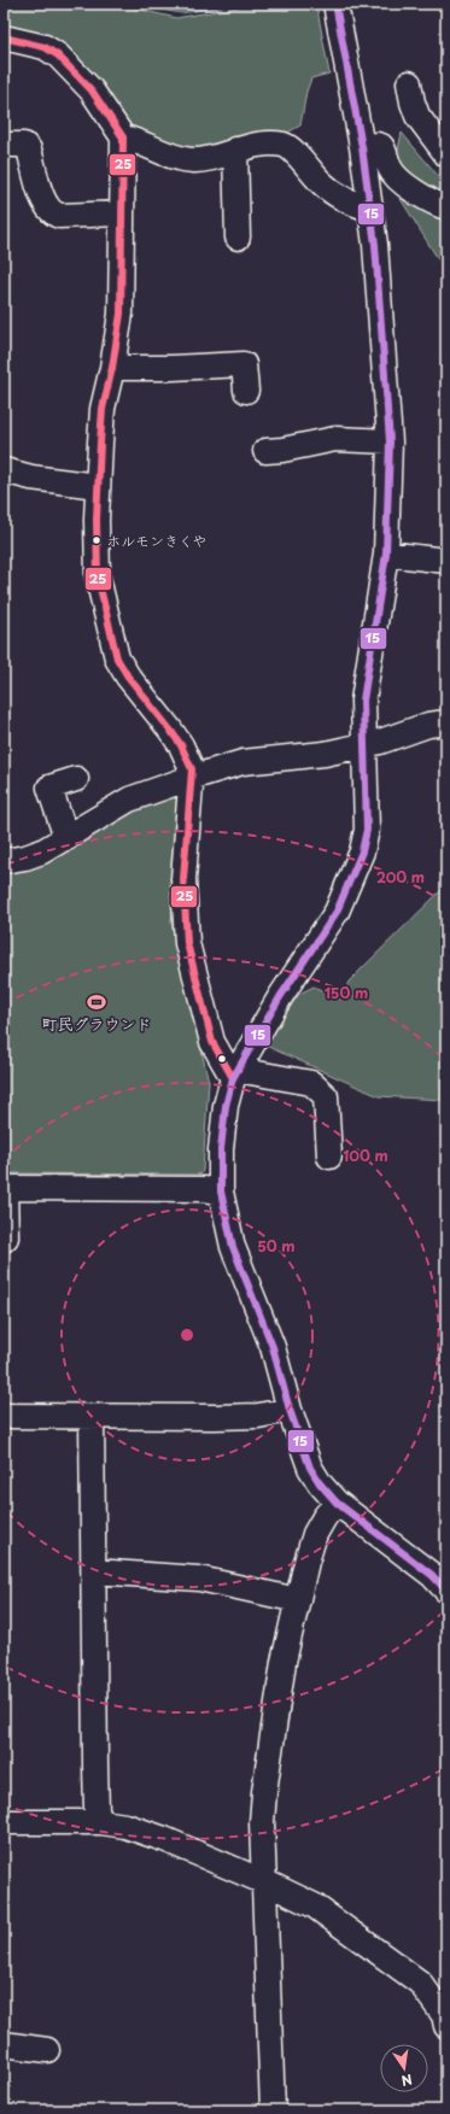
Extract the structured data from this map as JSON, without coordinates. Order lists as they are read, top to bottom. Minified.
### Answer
{"places":{"other":["ホルモンきくや"],"sports":["町民グラウンド"]},"lines":["transit line 15","transit line 25"],"north":"bottom","rings":["200 m","150 m","100 m","50 m"]}
